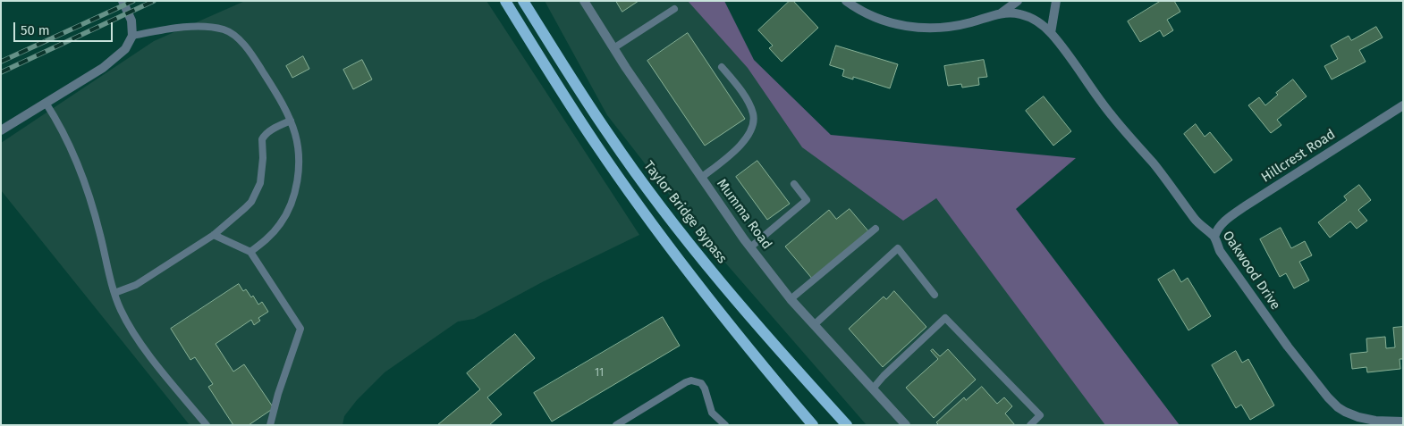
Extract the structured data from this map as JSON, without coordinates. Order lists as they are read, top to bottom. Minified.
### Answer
{"streets":{"main road":["Taylor Bridge Bypass"],"street":["Hillcrest Road","Mumma Road","Oakwood Drive"]},"crossings":[["Hillcrest Road","Oakwood Drive"]],"house_numbers":["11"],"scale_bar":"50 m"}
